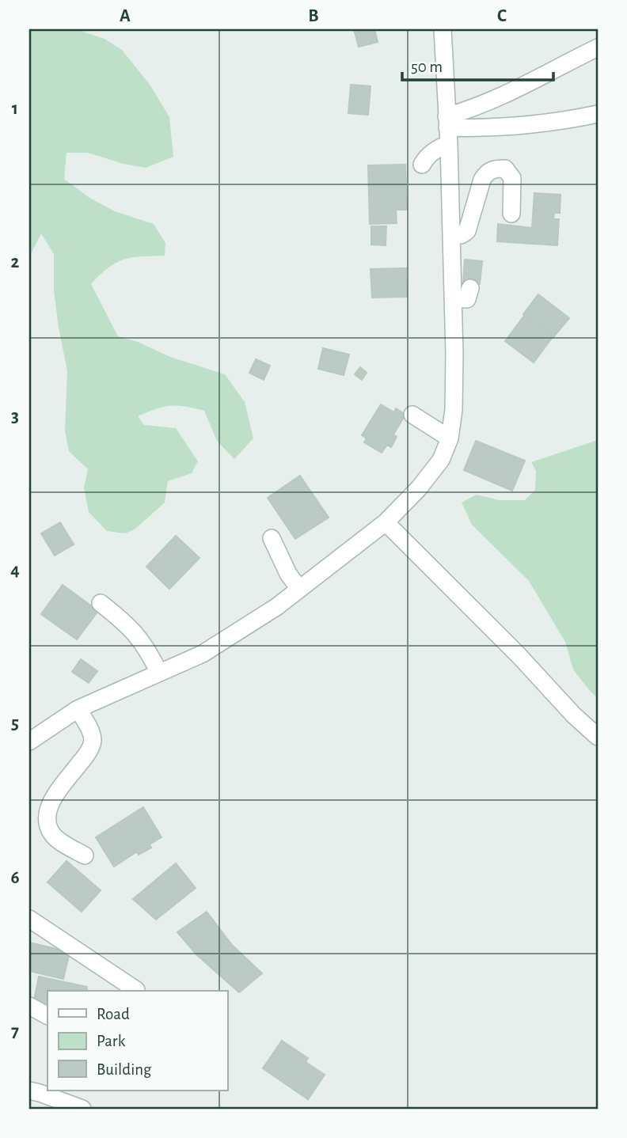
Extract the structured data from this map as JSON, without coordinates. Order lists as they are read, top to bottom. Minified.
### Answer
{"legend":["Road","Park","Building"],"scale_bar":"50 m","grid":{"columns":["A","B","C"],"rows":["1","2","3","4","5","6","7"]}}
